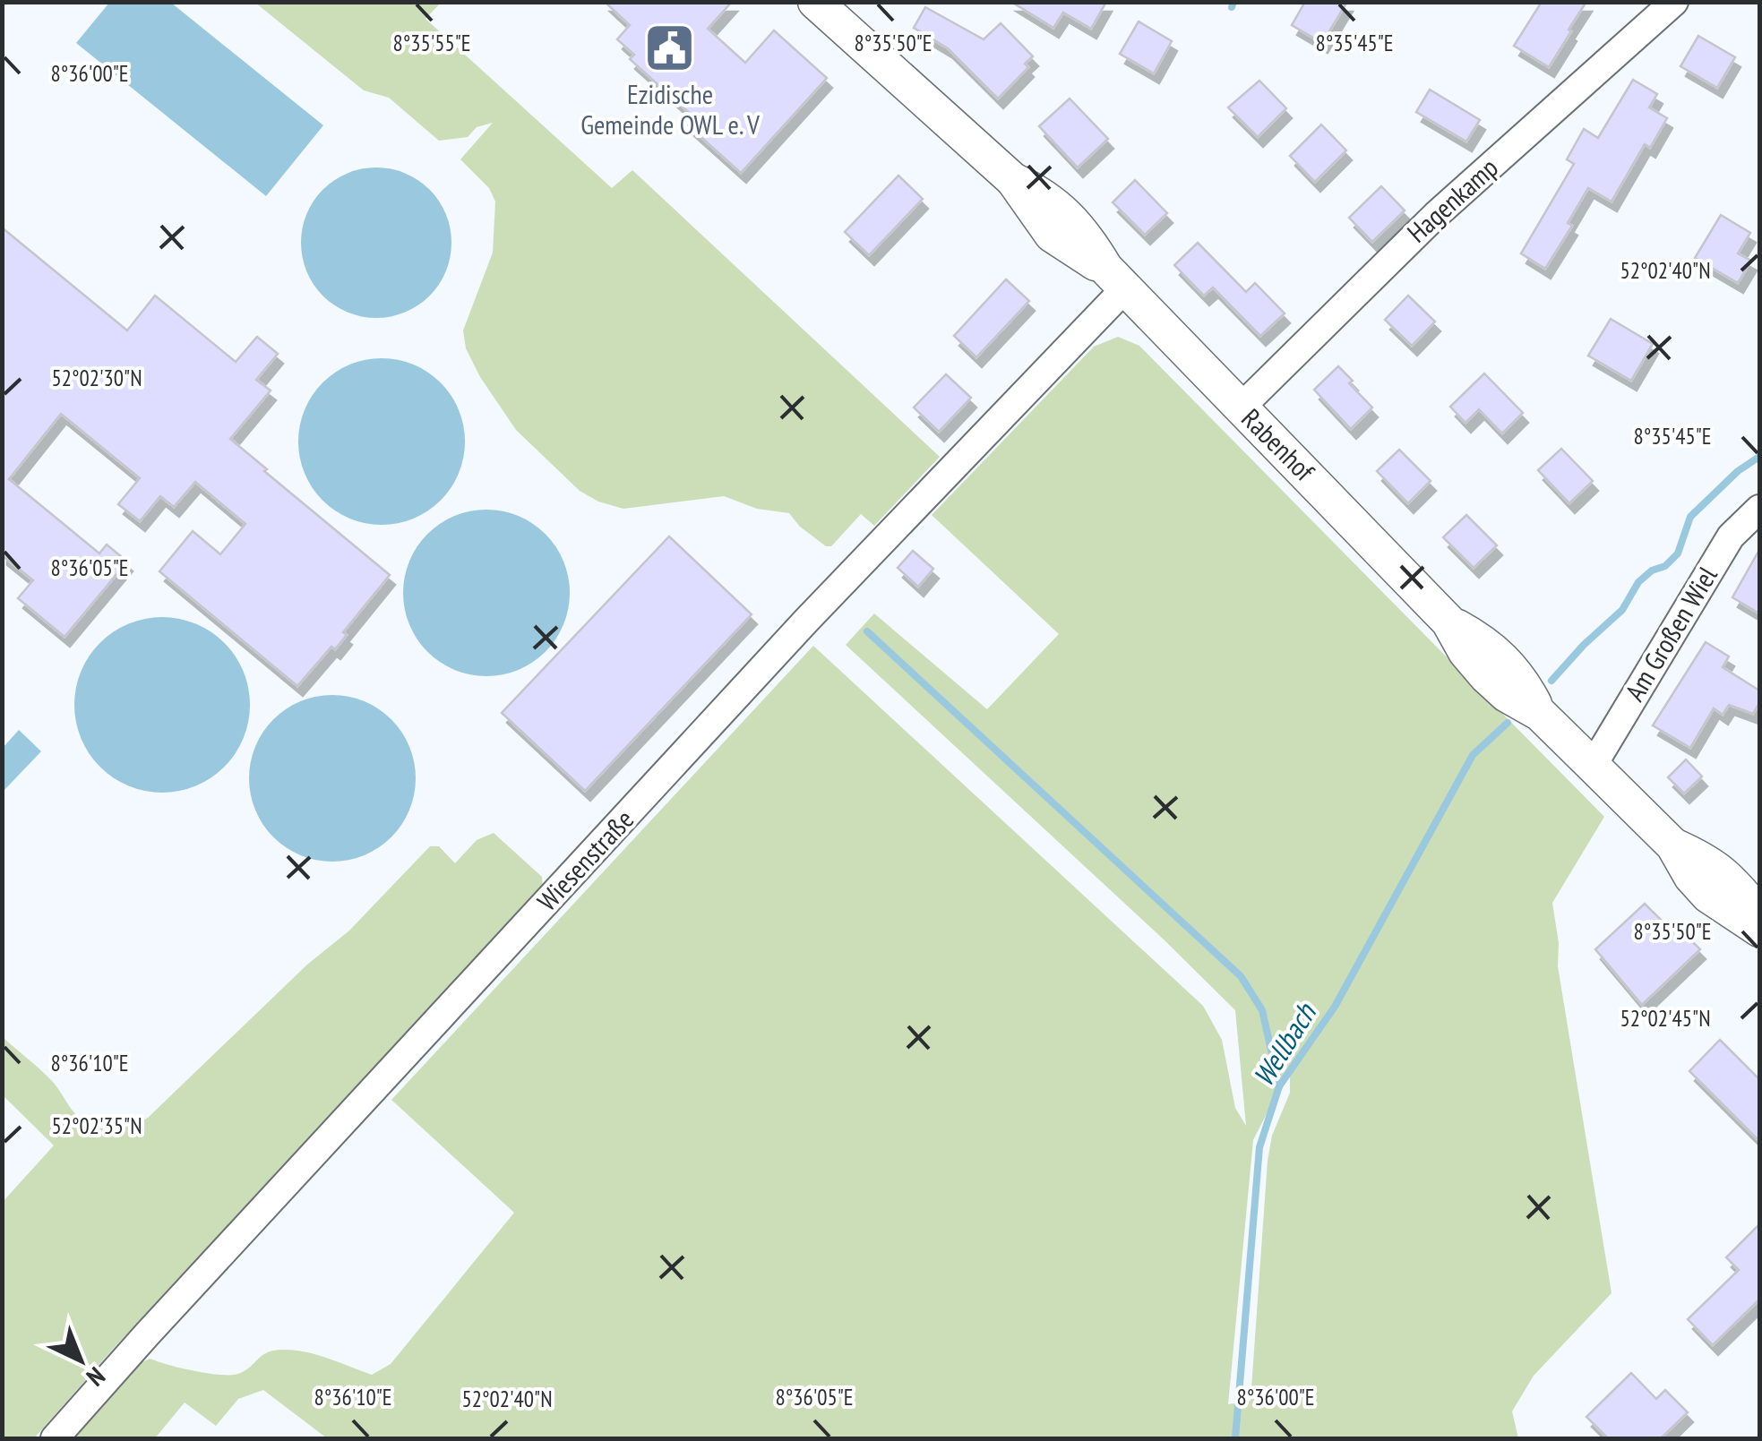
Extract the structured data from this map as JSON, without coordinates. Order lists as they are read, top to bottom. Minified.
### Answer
{"streets":{"street":["Hagenkamp","Rabenhof","Am Großen Wiel","Wiesenstraße"]},"crossings":[["Hagenkamp","Rabenhof"],["Rabenhof","Am Großen Wiel"],["Rabenhof","Wiesenstraße"]],"water":["Wellbach"],"places":{"public building":["Ezidische Gemeinde OWL e. V"]},"north":"bottom right","coordinates":["8°35'55\"E","8°35'45\"E","8°35'50\"E","8°36'00\"E","52°02'40\"N","52°02'30\"N","8°36'05\"E","52°02'45\"N","8°36'10\"E","52°02'35\"N"]}
